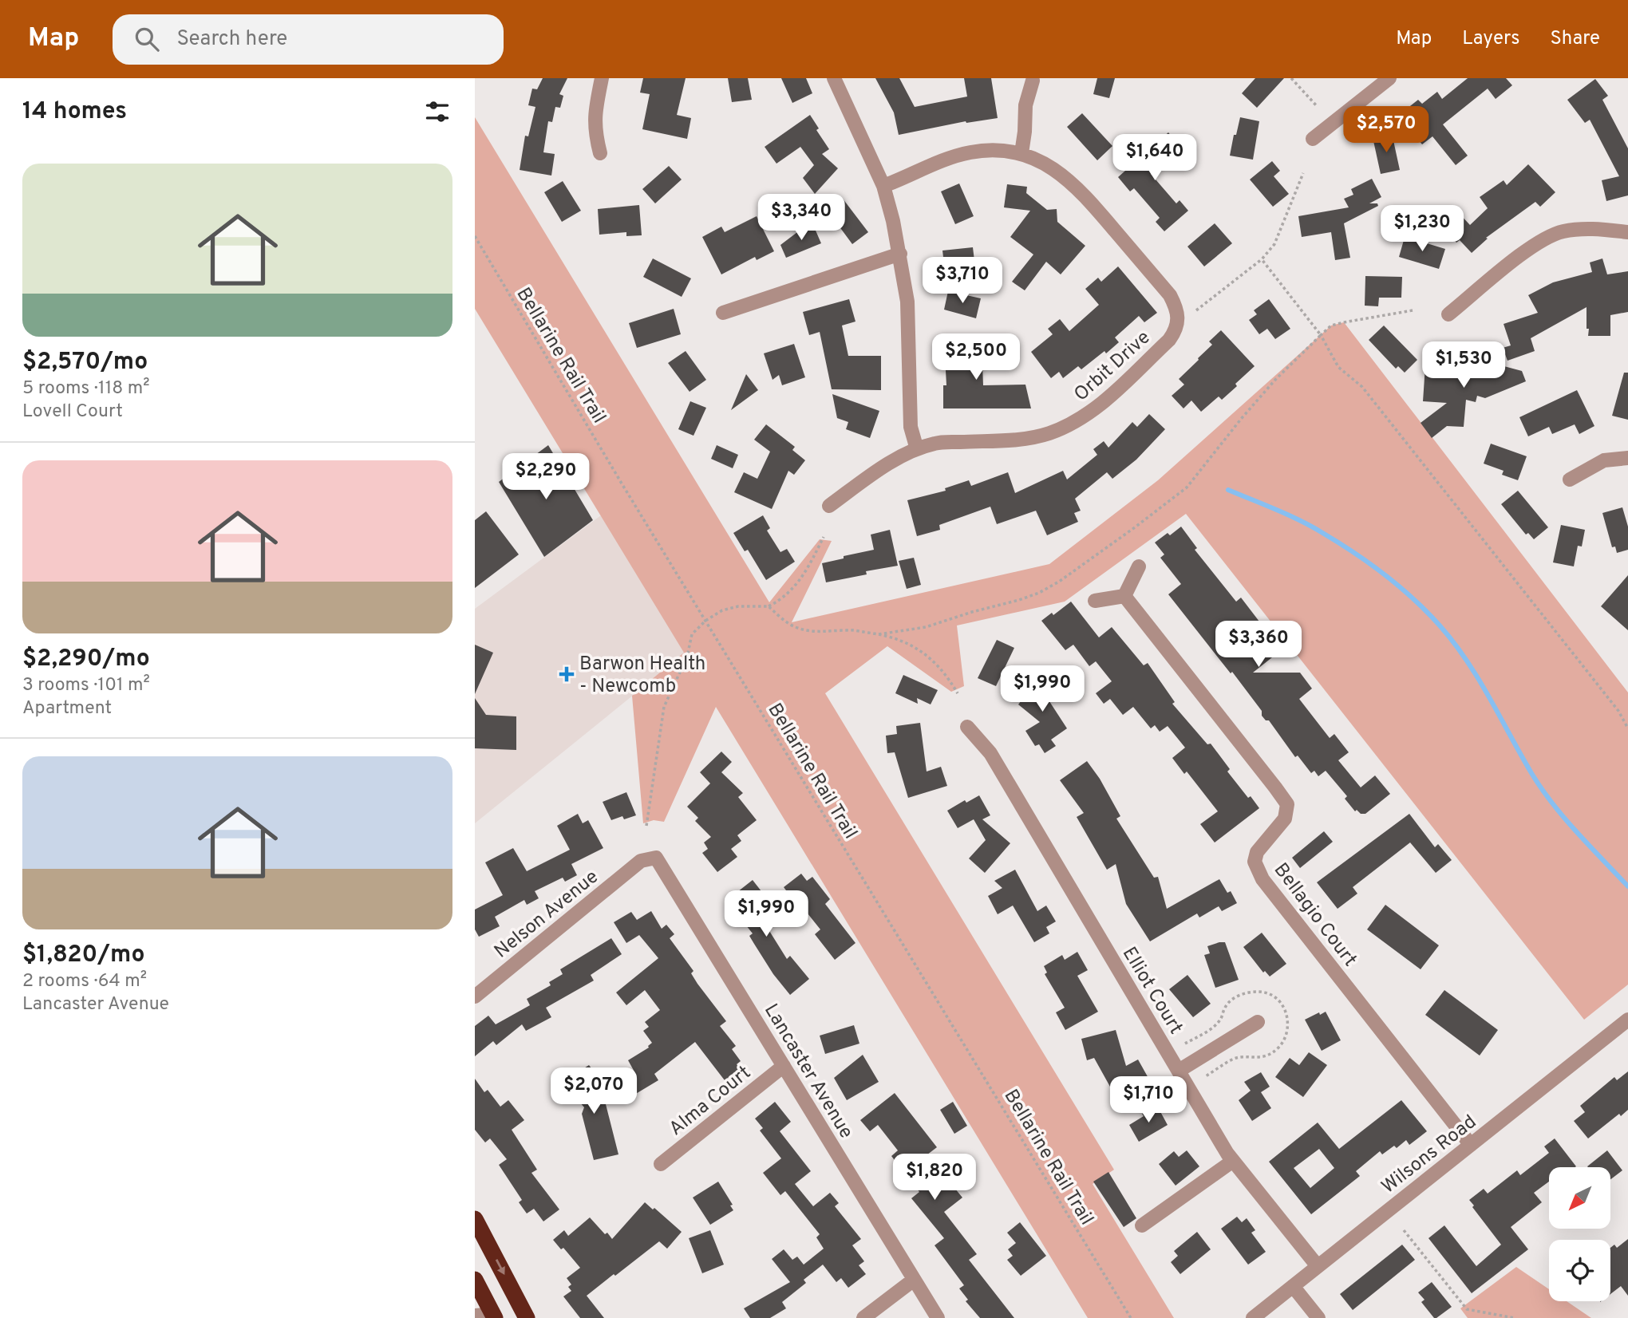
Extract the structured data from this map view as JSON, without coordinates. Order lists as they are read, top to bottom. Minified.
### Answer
{"streets":{"street":["Orbit Drive","Nelson Avenue","Bellagio Court","Elliot Court","Lancaster Avenue","Alma Court","Wilsons Road"],"path":["Bellarine Rail Trail"]},"crossings":[["Nelson Avenue","Lancaster Avenue"],["Bellagio Court","Wilsons Road"],["Elliot Court","Wilsons Road"],["Lancaster Avenue","Alma Court"]],"places":{"health":["Barwon Health - Newcomb"]},"north":"bottom left","page":{"header":"Map","search":"Search here","nav":["Map","Layers","Share"],"heading":"14 homes","price":["$2,570","$1,640","$3,340","$1,230","$3,710","$2,500","$1,530","$2,290","$3,360","$1,990","$1,990","$2,070","$1,710","$1,820"],"list":[{"name":"$2,570/mo","note":"5 rooms · 118 m² · Lovell Court"},{"name":"$2,290/mo","note":"3 rooms · 101 m² · Apartment"},{"name":"$1,820/mo","note":"2 rooms · 64 m² · Lancaster Avenue"}]}}
